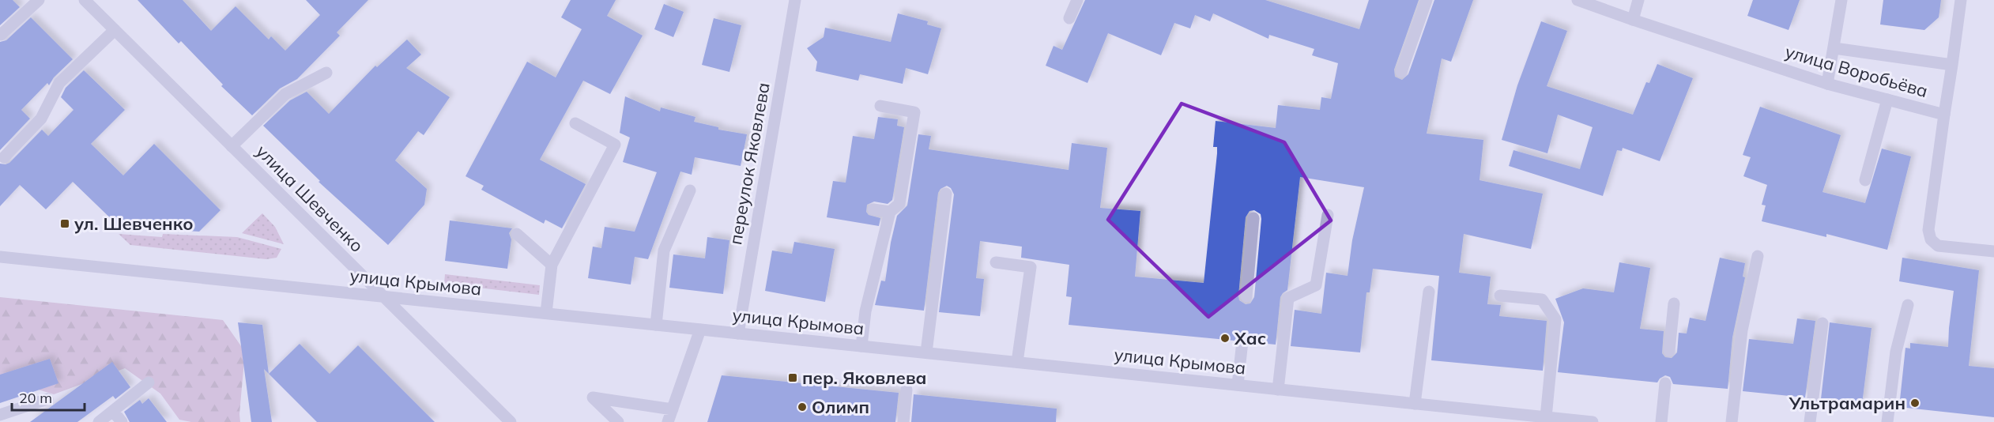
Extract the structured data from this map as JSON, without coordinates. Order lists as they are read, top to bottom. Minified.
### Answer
{"streets":{"street":["улица Воробьёва","переулок Яковлева","улица Шевченко","улица Крымова"]},"crossings":[["переулок Яковлева","улица Крымова"],["улица Шевченко","улица Крымова"]],"places":{"transit":["ул. Шевченко","пер. Яковлева"],"other":["Хас","Ультрамарин","Олимп"]},"scale_bar":"20 m"}
